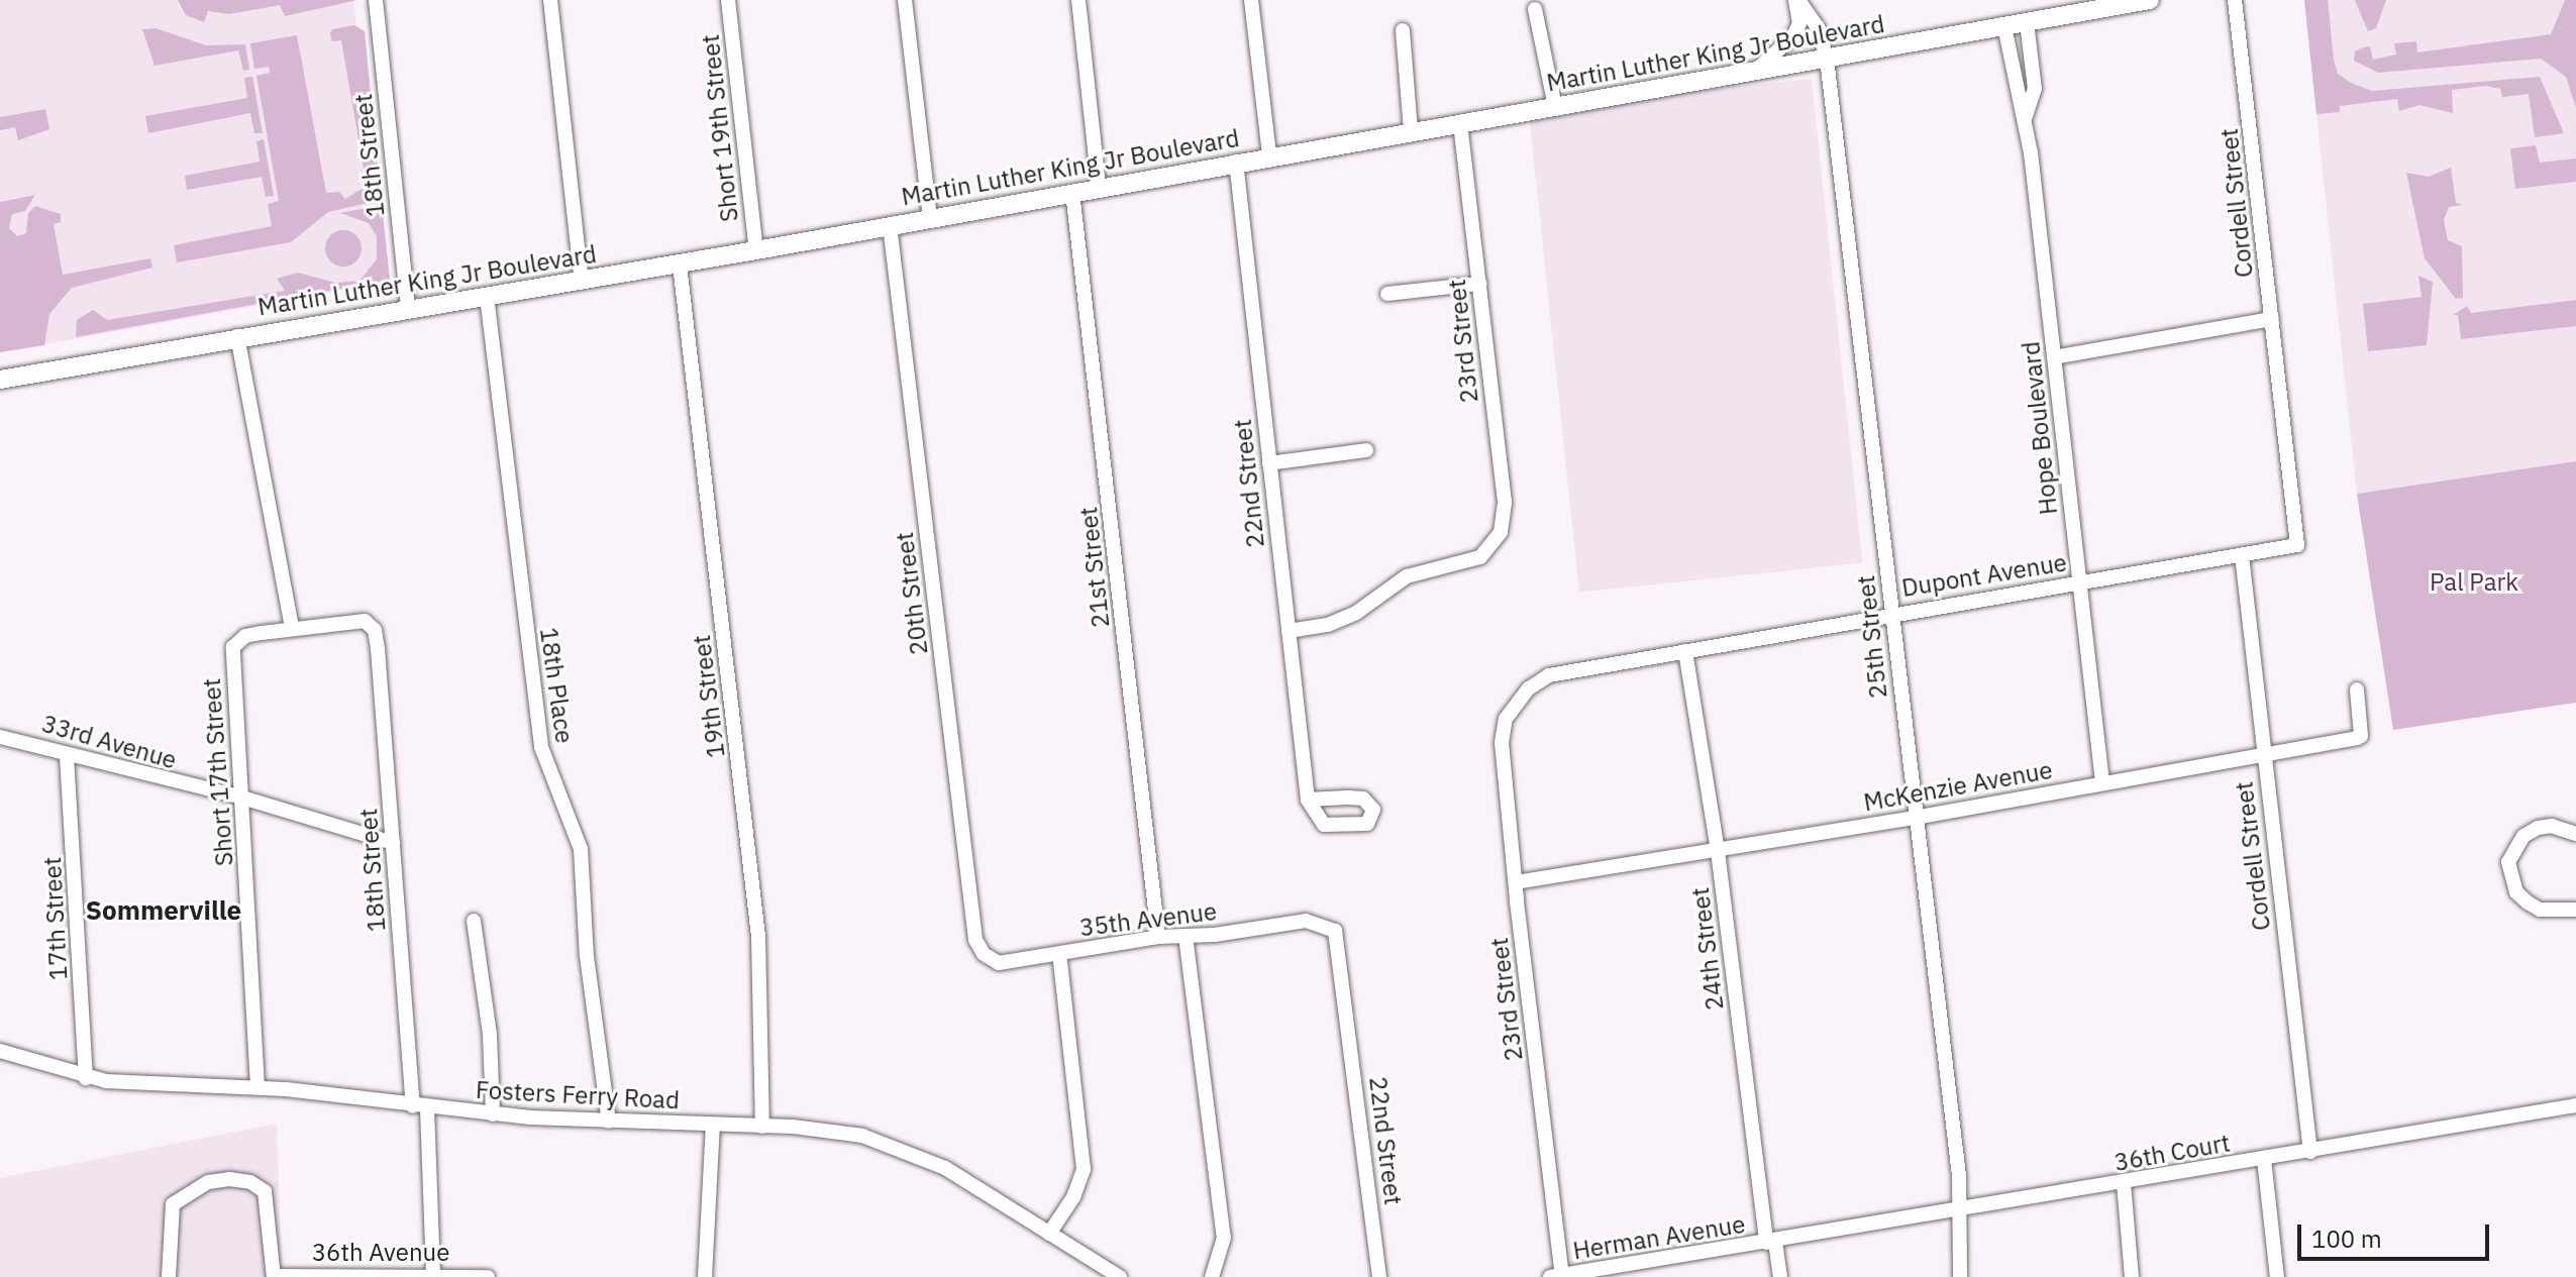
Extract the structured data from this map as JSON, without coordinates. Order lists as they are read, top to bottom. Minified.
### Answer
{"streets":{"main road":["Martin Luther King Jr Boulevard"],"street":["Short 19th Street","18th Street","Cordell Street","23rd Street","Hope Boulevard","22nd Street","21st Street","Dupont Avenue","20th Street","25th Street","18th Place","19th Street","33rd Avenue","Short 17th Street","McKenzie Avenue","17th Street","35th Avenue","24th Street","Fosters Ferry Road","36th Court","Herman Avenue","36th Avenue"]},"crossings":[["Martin Luther King Jr Boulevard","Short 19th Street"],["Martin Luther King Jr Boulevard","18th Street"],["Martin Luther King Jr Boulevard","23rd Street"],["Martin Luther King Jr Boulevard","Hope Boulevard"],["Martin Luther King Jr Boulevard","22nd Street"],["Martin Luther King Jr Boulevard","21st Street"],["Martin Luther King Jr Boulevard","20th Street"],["Martin Luther King Jr Boulevard","25th Street"],["Martin Luther King Jr Boulevard","18th Place"],["Martin Luther King Jr Boulevard","19th Street"],["18th Street","33rd Avenue"],["18th Street","Short 17th Street"],["18th Street","Fosters Ferry Road"],["18th Street","36th Avenue"],["Cordell Street","Dupont Avenue"],["Cordell Street","McKenzie Avenue"],["Cordell Street","36th Court"],["23rd Street","22nd Street"],["23rd Street","Dupont Avenue"],["23rd Street","McKenzie Avenue"],["23rd Street","Herman Avenue"],["Hope Boulevard","Dupont Avenue"],["Hope Boulevard","McKenzie Avenue"],["22nd Street","35th Avenue"],["21st Street","35th Avenue"],["Dupont Avenue","25th Street"],["Dupont Avenue","24th Street"],["20th Street","35th Avenue"],["25th Street","McKenzie Avenue"],["25th Street","36th Court"],["18th Place","Fosters Ferry Road"],["19th Street","Fosters Ferry Road"],["33rd Avenue","Short 17th Street"],["33rd Avenue","17th Street"],["Short 17th Street","Fosters Ferry Road"],["McKenzie Avenue","24th Street"],["17th Street","Fosters Ferry Road"],["24th Street","36th Court"],["24th Street","Herman Avenue"],["36th Court","Herman Avenue"]],"districts":["Sommerville"],"parks":["Pal Park"],"scale_bar":"100 m"}
